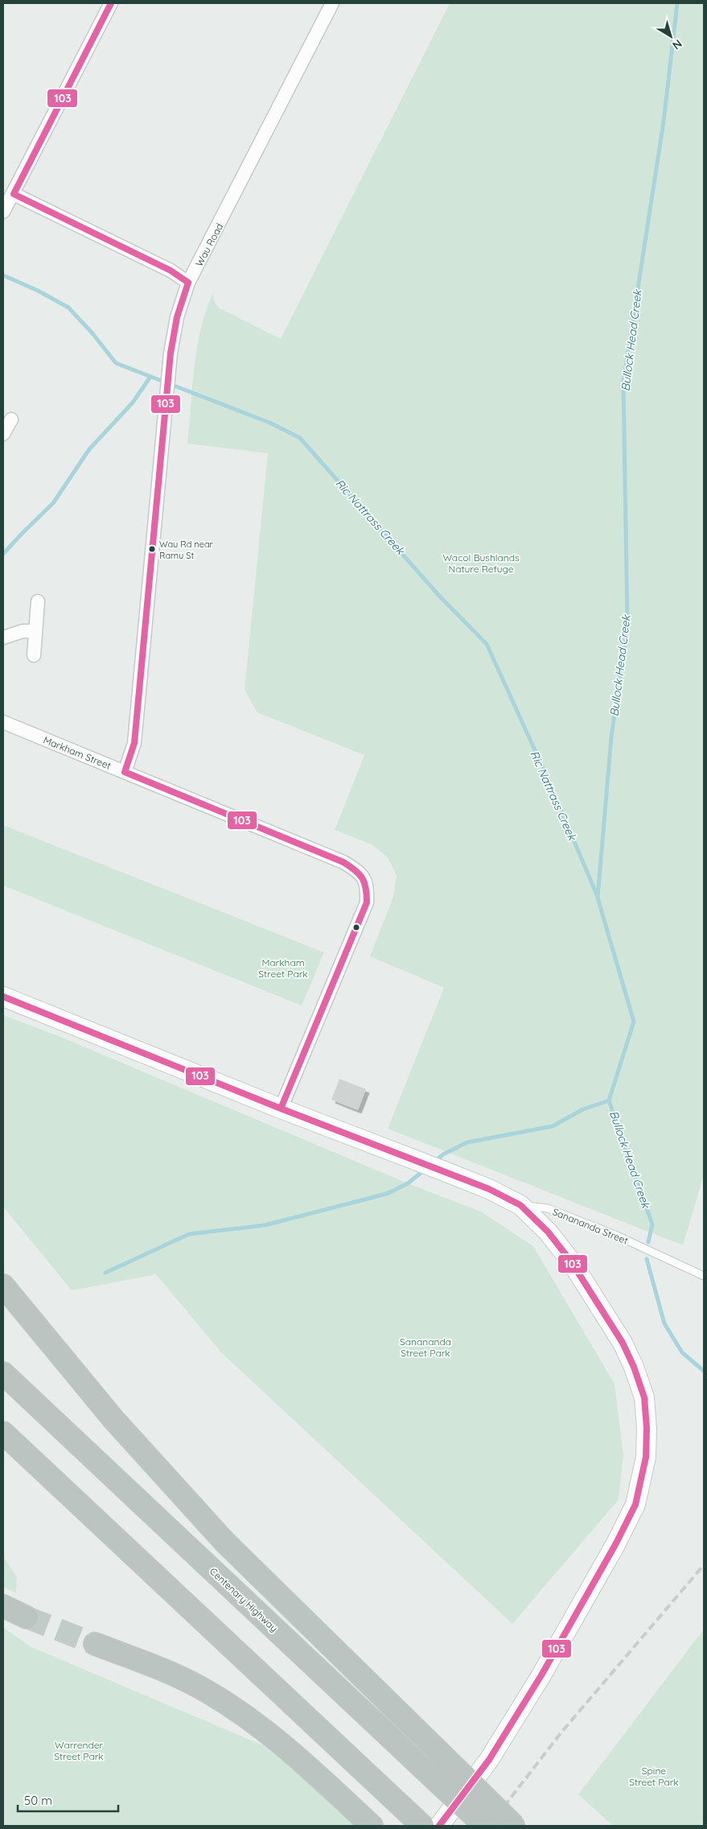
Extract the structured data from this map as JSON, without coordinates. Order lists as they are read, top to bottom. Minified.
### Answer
{"streets":{"highway":["Centenary Highway"],"street":["Wau Road","Markham Street","Sanananda Street"]},"crossings":[["Wau Road","Markham Street"],["Markham Street","Sanananda Street"]],"water":["Bullock Head Creek","Ric Nattrass Creek"],"parks":["Wacol Bushlands Nature Refuge","Markham Street Park","Sanananda Street Park","Warrender Street Park","Spine Street Park"],"places":["Wau Rd near Ramu St"],"lines":["transit line 103"],"scale_bar":"50 m","north":"bottom right"}
